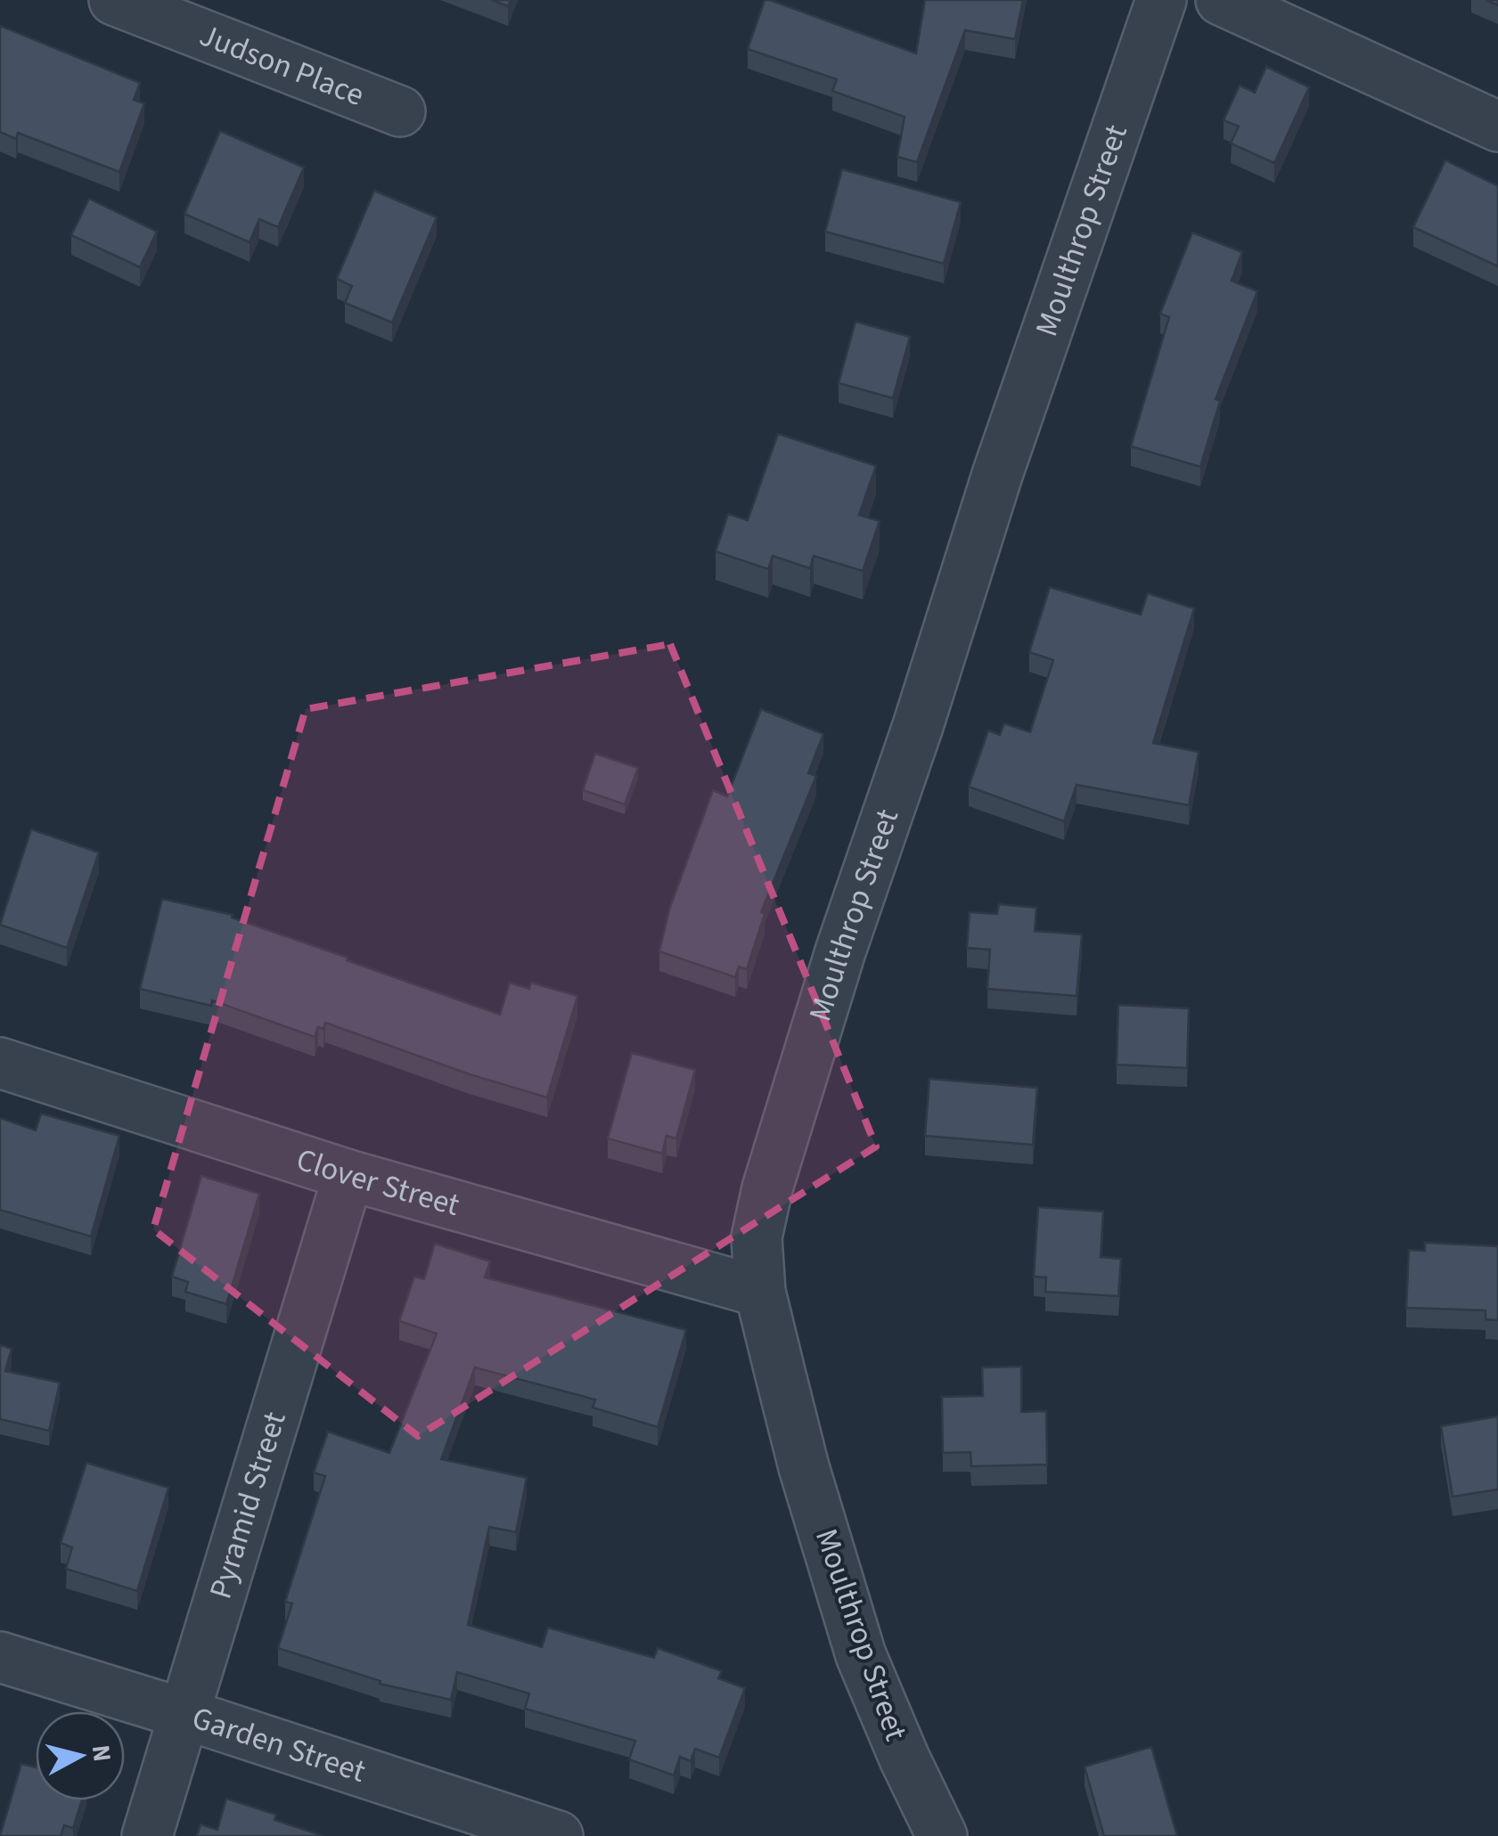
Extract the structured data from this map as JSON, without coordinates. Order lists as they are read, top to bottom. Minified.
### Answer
{"streets":{"street":["Judson Place","Moulthrop Street","Clover Street","Pyramid Street","Garden Street"]},"crossings":[["Moulthrop Street","Clover Street"],["Clover Street","Pyramid Street"],["Pyramid Street","Garden Street"]],"north":"right"}
